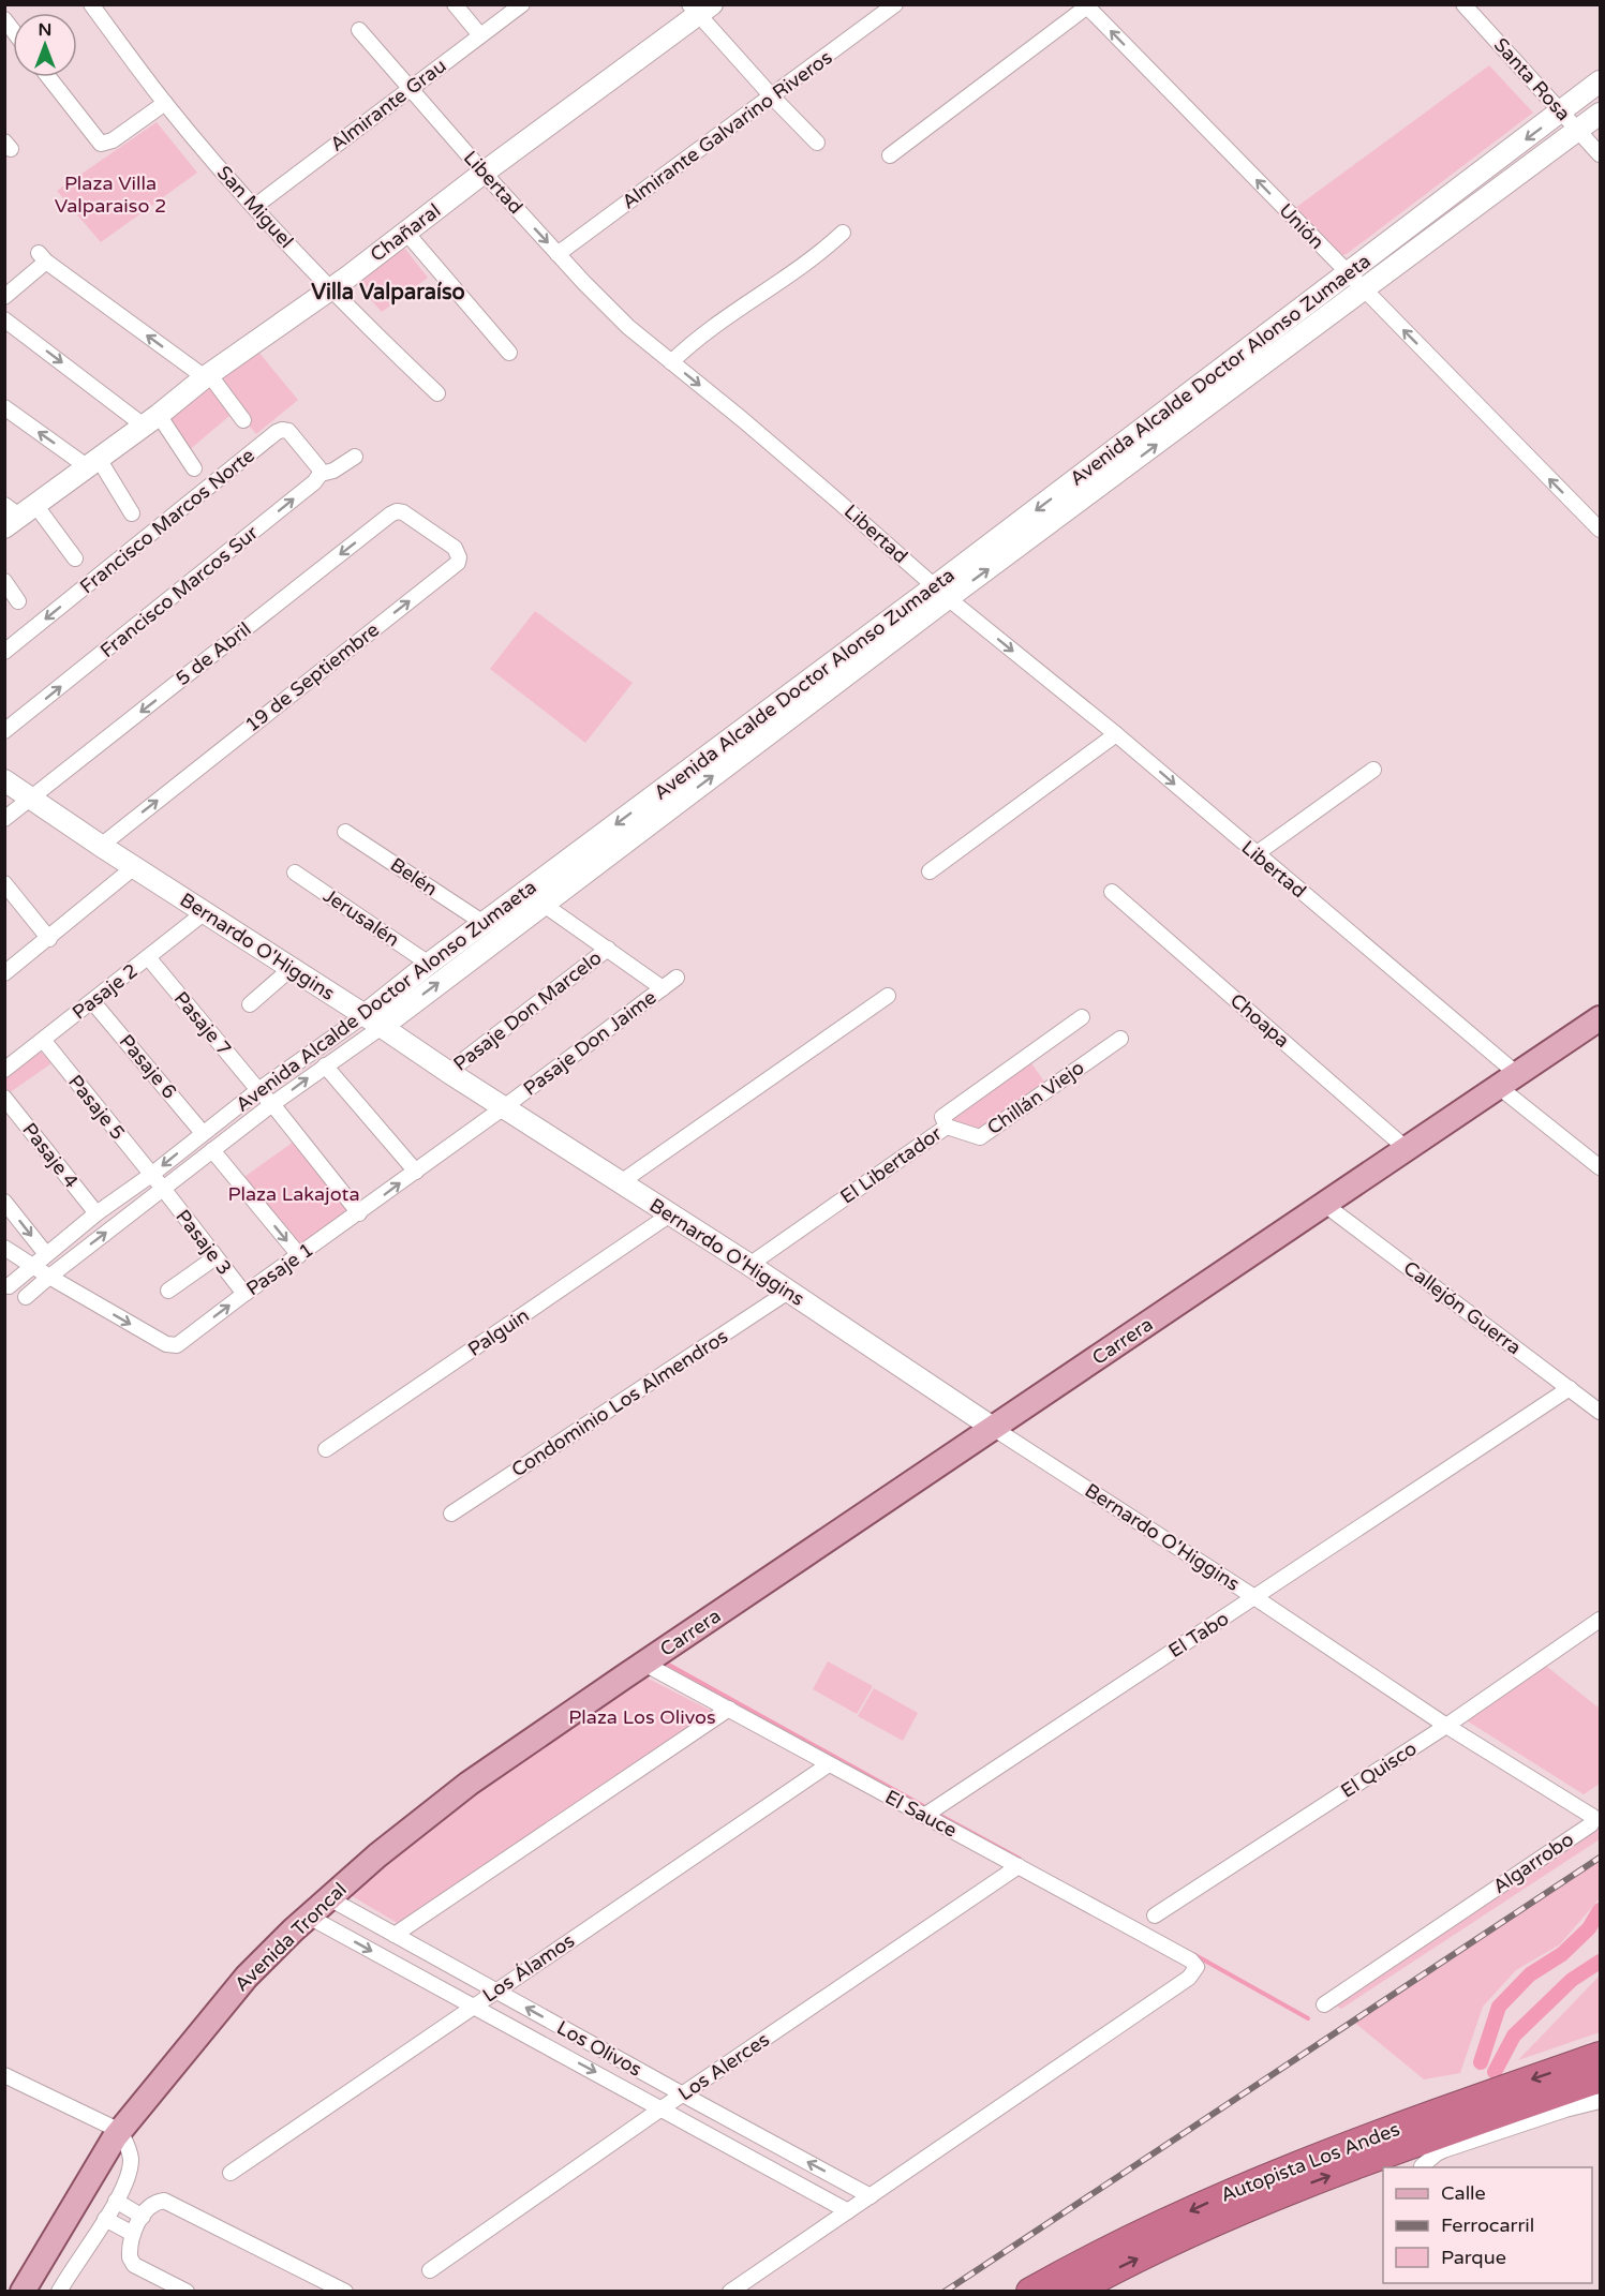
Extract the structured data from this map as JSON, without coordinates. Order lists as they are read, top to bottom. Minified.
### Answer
{"streets":{"highway":["Autopista Los Andes"],"main road":["Carrera","Avenida Troncal"],"street":["Santa Rosa","Almirante Grau","Almirante Galvarino Riveros","Libertad","San Miguel","Unión","Chañaral","Avenida Alcalde Doctor Alonso Zumaeta","Francisco Marcos Norte","Francisco Marcos Sur","5 de Abril","19 de Septiembre","Belén","Jerusalén","Bernardo O'Higgins","Pasaje 2","Pasaje Don Marcelo","Choapa","Pasaje 7","Pasaje Don Jaime","Pasaje 6","Chillán Viejo","Pasaje 5","Pasaje 4","El Libertador","Pasaje 3","Pasaje 1","Callejón Guerra","Palguin","Condominio Los Almendros","El Tabo","El Quisco","El Sauce","Algarrobo","Los Álamos","Los Olivos","Los Alerces"]},"crossings":[["Santa Rosa","Avenida Alcalde Doctor Alonso Zumaeta"],["Almirante Grau","Libertad"],["Almirante Grau","San Miguel"],["Almirante Galvarino Riveros","Libertad"],["Libertad","Chañaral"],["Libertad","Avenida Alcalde Doctor Alonso Zumaeta"],["Libertad","Carrera"],["San Miguel","Chañaral"],["Unión","Avenida Alcalde Doctor Alonso Zumaeta"],["Avenida Alcalde Doctor Alonso Zumaeta","Belén"],["Avenida Alcalde Doctor Alonso Zumaeta","Jerusalén"],["Avenida Alcalde Doctor Alonso Zumaeta","Bernardo O'Higgins"],["Avenida Alcalde Doctor Alonso Zumaeta","Pasaje 7"],["Avenida Alcalde Doctor Alonso Zumaeta","Pasaje 6"],["Avenida Alcalde Doctor Alonso Zumaeta","Pasaje 5"],["Avenida Alcalde Doctor Alonso Zumaeta","Pasaje 4"],["Avenida Alcalde Doctor Alonso Zumaeta","Pasaje 3"],["Avenida Alcalde Doctor Alonso Zumaeta","Pasaje 1"],["Francisco Marcos Norte","Francisco Marcos Sur"],["5 de Abril","19 de Septiembre"],["5 de Abril","Bernardo O'Higgins"],["19 de Septiembre","Bernardo O'Higgins"],["Bernardo O'Higgins","Pasaje 2"],["Bernardo O'Higgins","Pasaje Don Marcelo"],["Bernardo O'Higgins","Pasaje Don Jaime"],["Bernardo O'Higgins","El Libertador"],["Bernardo O'Higgins","Pasaje 1"],["Bernardo O'Higgins","Palguin"],["Bernardo O'Higgins","Carrera"],["Bernardo O'Higgins","Condominio Los Almendros"],["Bernardo O'Higgins","El Tabo"],["Bernardo O'Higgins","El Quisco"],["Bernardo O'Higgins","Algarrobo"],["Pasaje 2","Pasaje 7"],["Pasaje 2","Pasaje 6"],["Pasaje 2","Pasaje 5"],["Choapa","Carrera"],["Pasaje Don Jaime","Pasaje 1"],["Chillán Viejo","El Libertador"],["Pasaje 5","Pasaje 3"],["Pasaje 3","Pasaje 1"],["Callejón Guerra","Carrera"],["Callejón Guerra","El Tabo"],["Carrera","El Sauce"],["Carrera","Avenida Troncal"],["El Tabo","El Sauce"],["El Quisco","Algarrobo"],["El Sauce","Avenida Troncal"],["El Sauce","Los Álamos"],["El Sauce","Los Olivos"],["El Sauce","Los Alerces"],["Avenida Troncal","Los Olivos"],["Los Álamos","Los Olivos"],["Los Olivos","Los Alerces"]],"one_way":["Libertad","Unión","Francisco Marcos Norte","Francisco Marcos Sur","5 de Abril","19 de Septiembre","Pasaje 1"],"districts":["Villa Valparaíso"],"parks":["Plaza Villa Valparaiso 2","Plaza Lakajota","Plaza Los Olivos"],"legend":["Calle","Ferrocarril","Parque"],"north":"top"}
